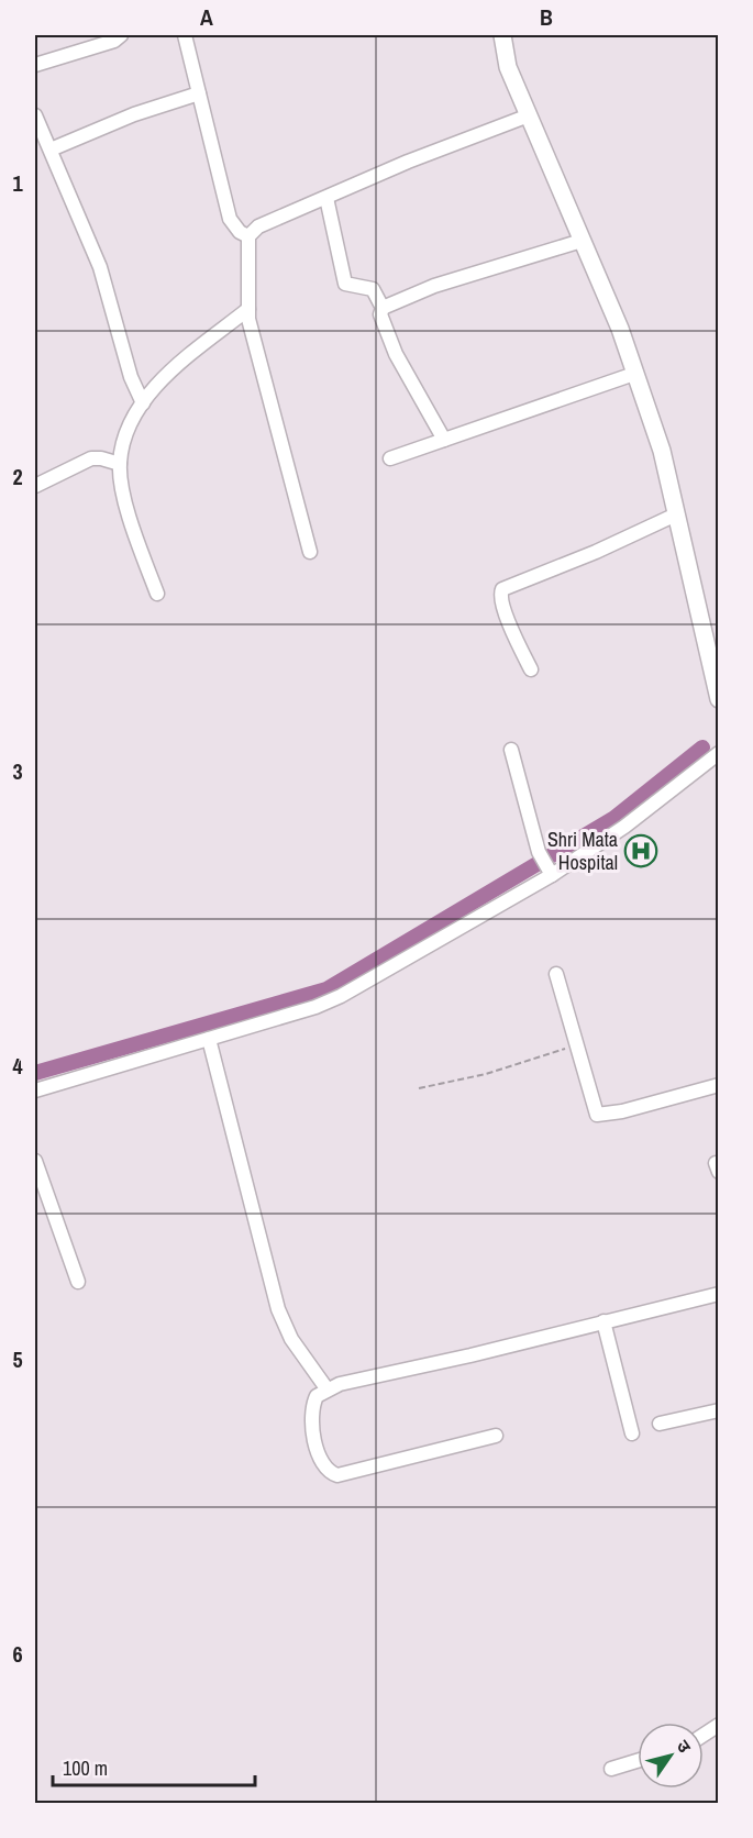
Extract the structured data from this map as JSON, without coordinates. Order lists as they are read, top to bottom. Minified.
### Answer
{"places":{"hospital":["Shri Mata Hospital"]},"scale_bar":"100 m","north":"top right","grid":{"columns":["A","B"],"rows":["1","2","3","4","5","6"]}}
